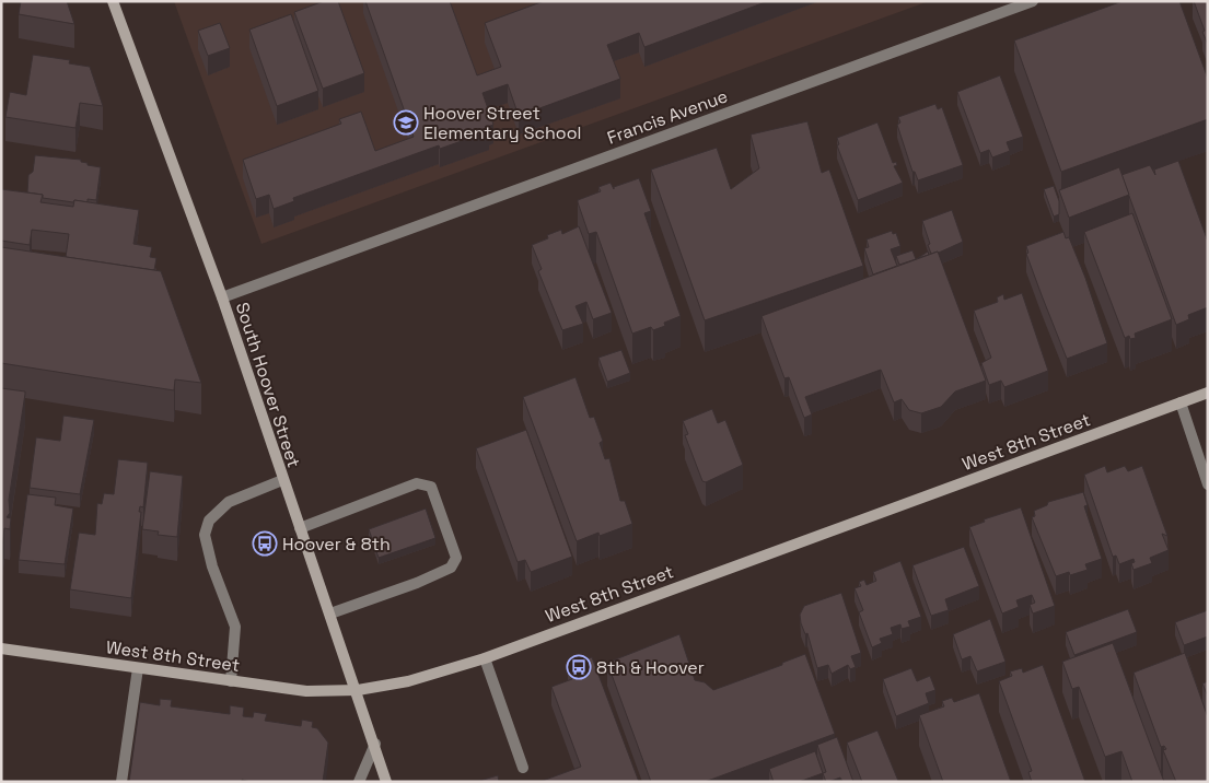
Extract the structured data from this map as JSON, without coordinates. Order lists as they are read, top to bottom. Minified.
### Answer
{"streets":{"main road":["South Hoover Street","West 8th Street"],"street":["Francis Avenue"]},"crossings":[["Francis Avenue","South Hoover Street"],["South Hoover Street","West 8th Street"]],"places":{"school or university":["Hoover Street Elementary School"],"bus stop":["Hoover & 8th","8th & Hoover"]}}
